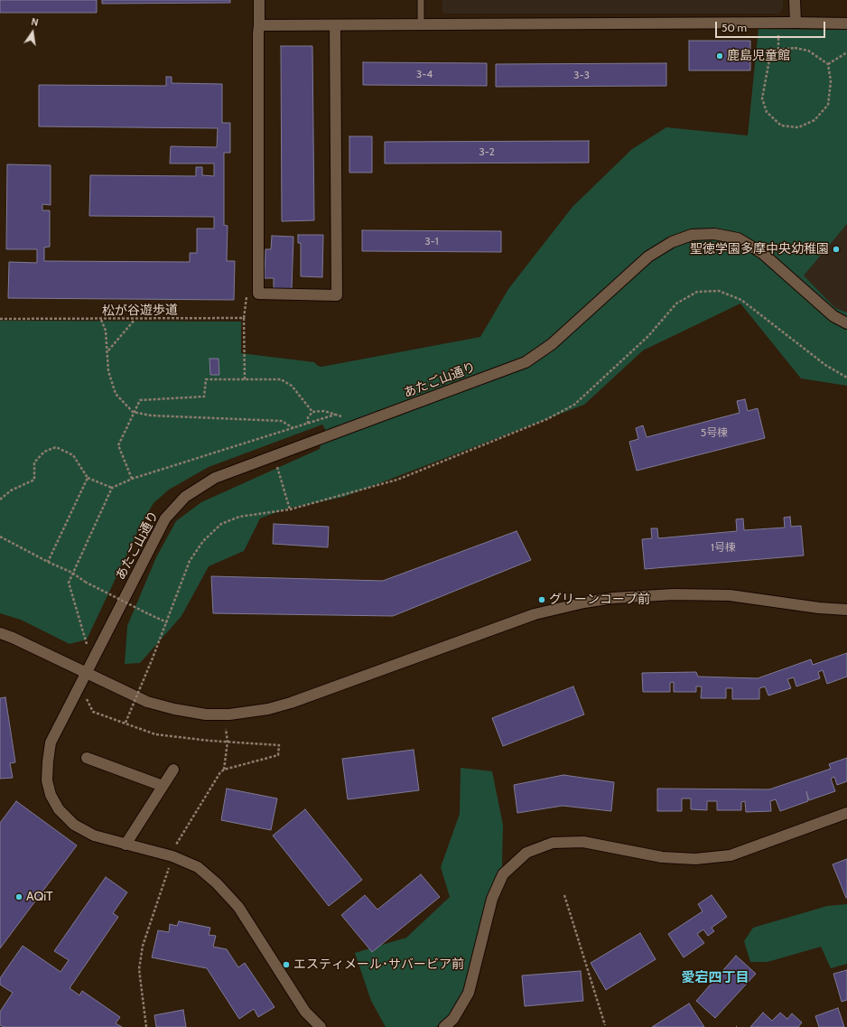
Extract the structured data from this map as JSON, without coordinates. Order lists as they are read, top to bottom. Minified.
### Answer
{"streets":{"street":["あたご山通り"],"path":["松が谷遊歩道"]},"districts":["愛宕四丁目"],"places":["鹿島児童館","聖徳学園多摩中央幼稚園","グリーンコープ前","AQiT","エスティメール･サバービア前"],"house_numbers":["3-4","3-3","3-2","3-1","5号棟","1号棟"],"scale_bar":"50 m","north":"top"}
